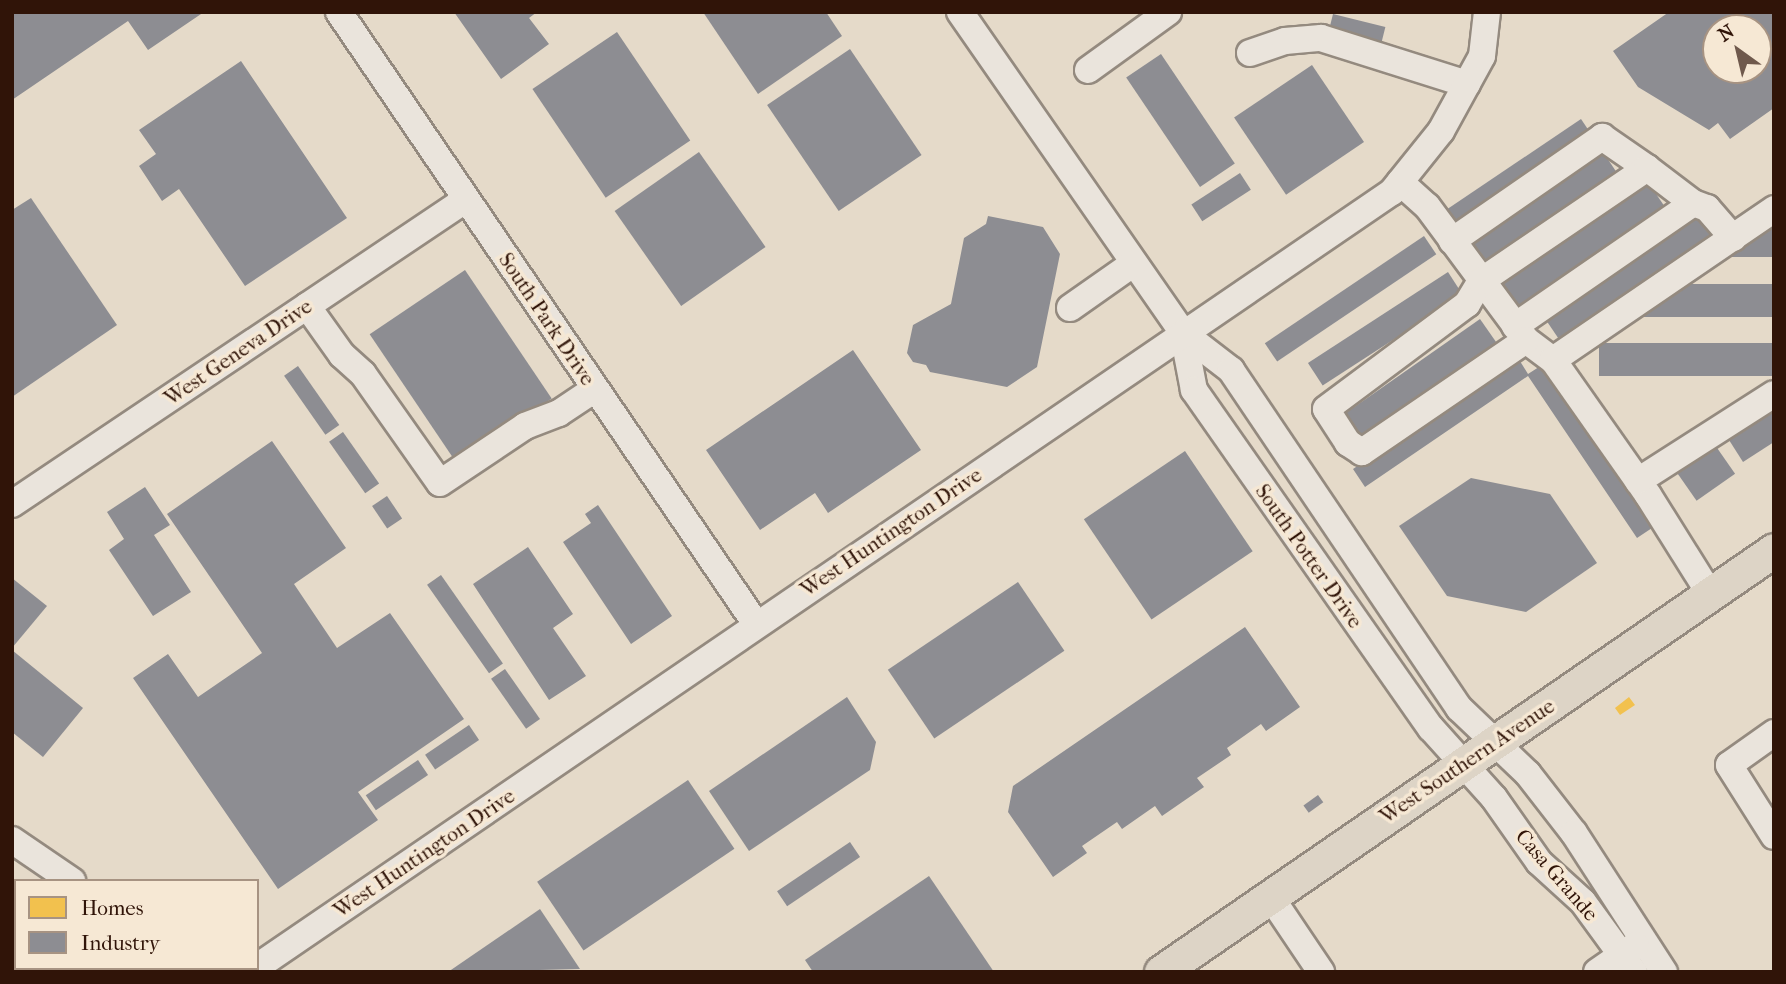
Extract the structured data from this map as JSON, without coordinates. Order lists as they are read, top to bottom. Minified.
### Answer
{"streets":{"main road":["West Southern Avenue"],"street":["South Park Drive","West Geneva Drive","West Huntington Drive","South Potter Drive","Casa Grande"]},"crossings":[["South Park Drive","West Geneva Drive"],["South Park Drive","West Huntington Drive"],["West Huntington Drive","South Potter Drive"],["South Potter Drive","West Southern Avenue"],["South Potter Drive","Casa Grande"],["West Southern Avenue","Casa Grande"]],"legend":["Homes","Industry"],"north":"top left"}
